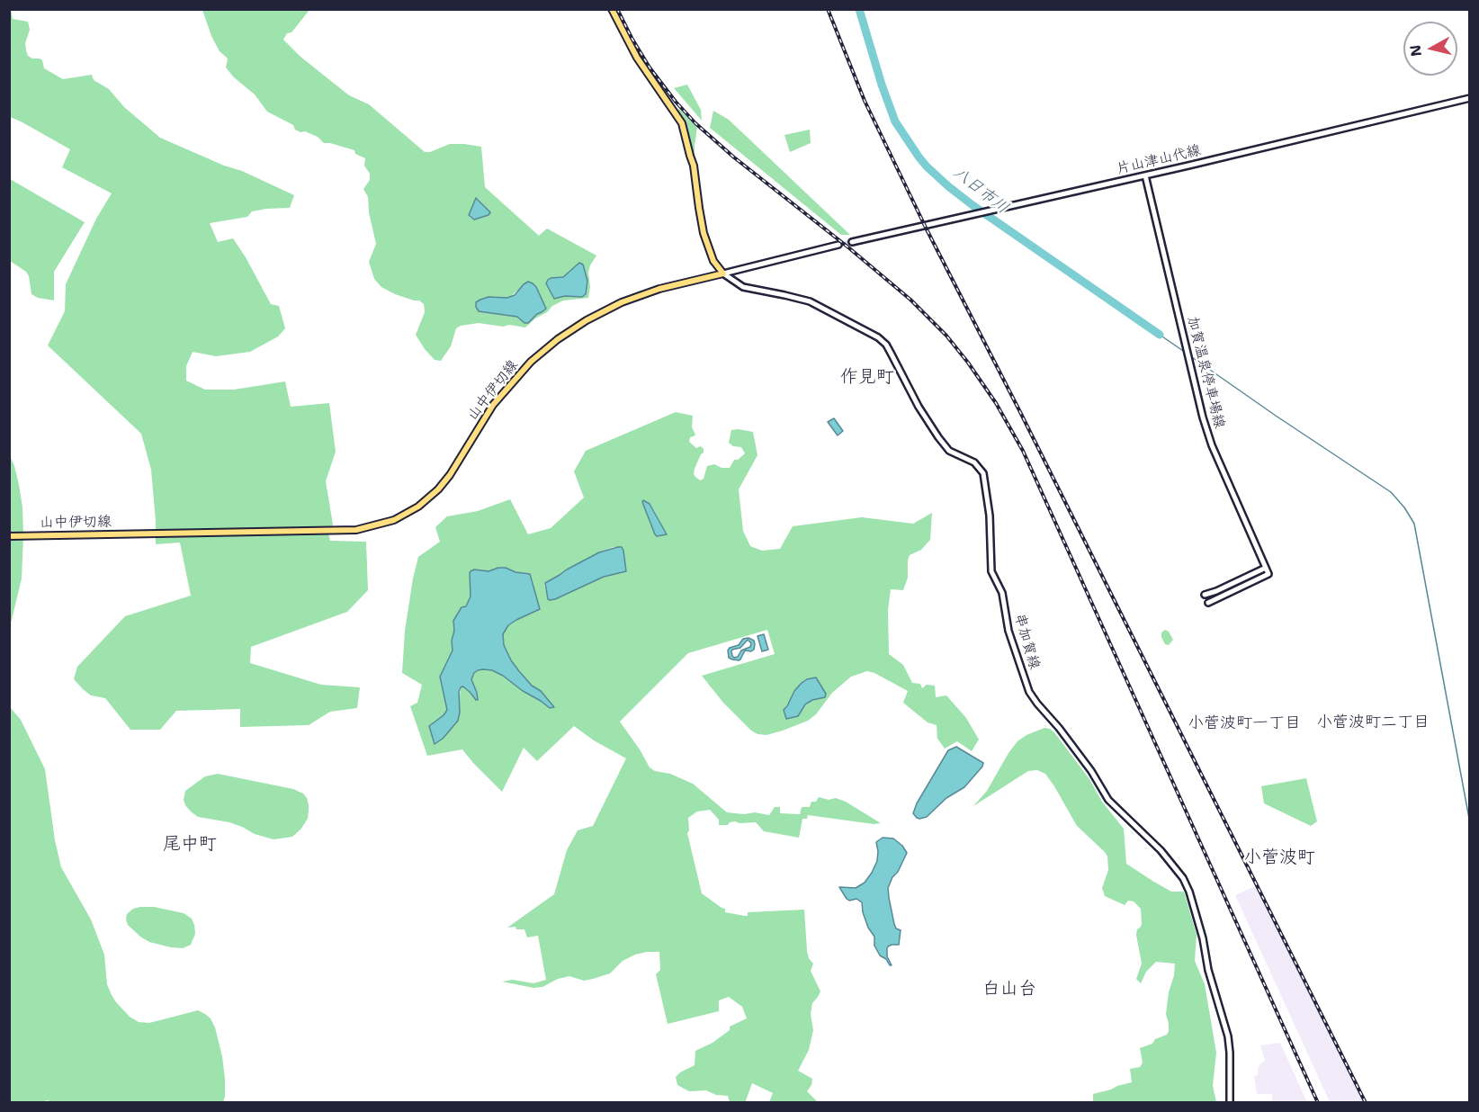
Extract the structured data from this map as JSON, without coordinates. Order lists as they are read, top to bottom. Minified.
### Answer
{"streets":{"main road":["片山津山代線","加賀温泉停車場線","山中伊切線","串加賀線"]},"crossings":[["片山津山代線","加賀温泉停車場線"],["山中伊切線","串加賀線"]],"districts":["作見町","小菅波町二丁目","小菅波町一丁目","尾中町","小菅波町","白山台"],"water":["八日市川"],"north":"left"}
